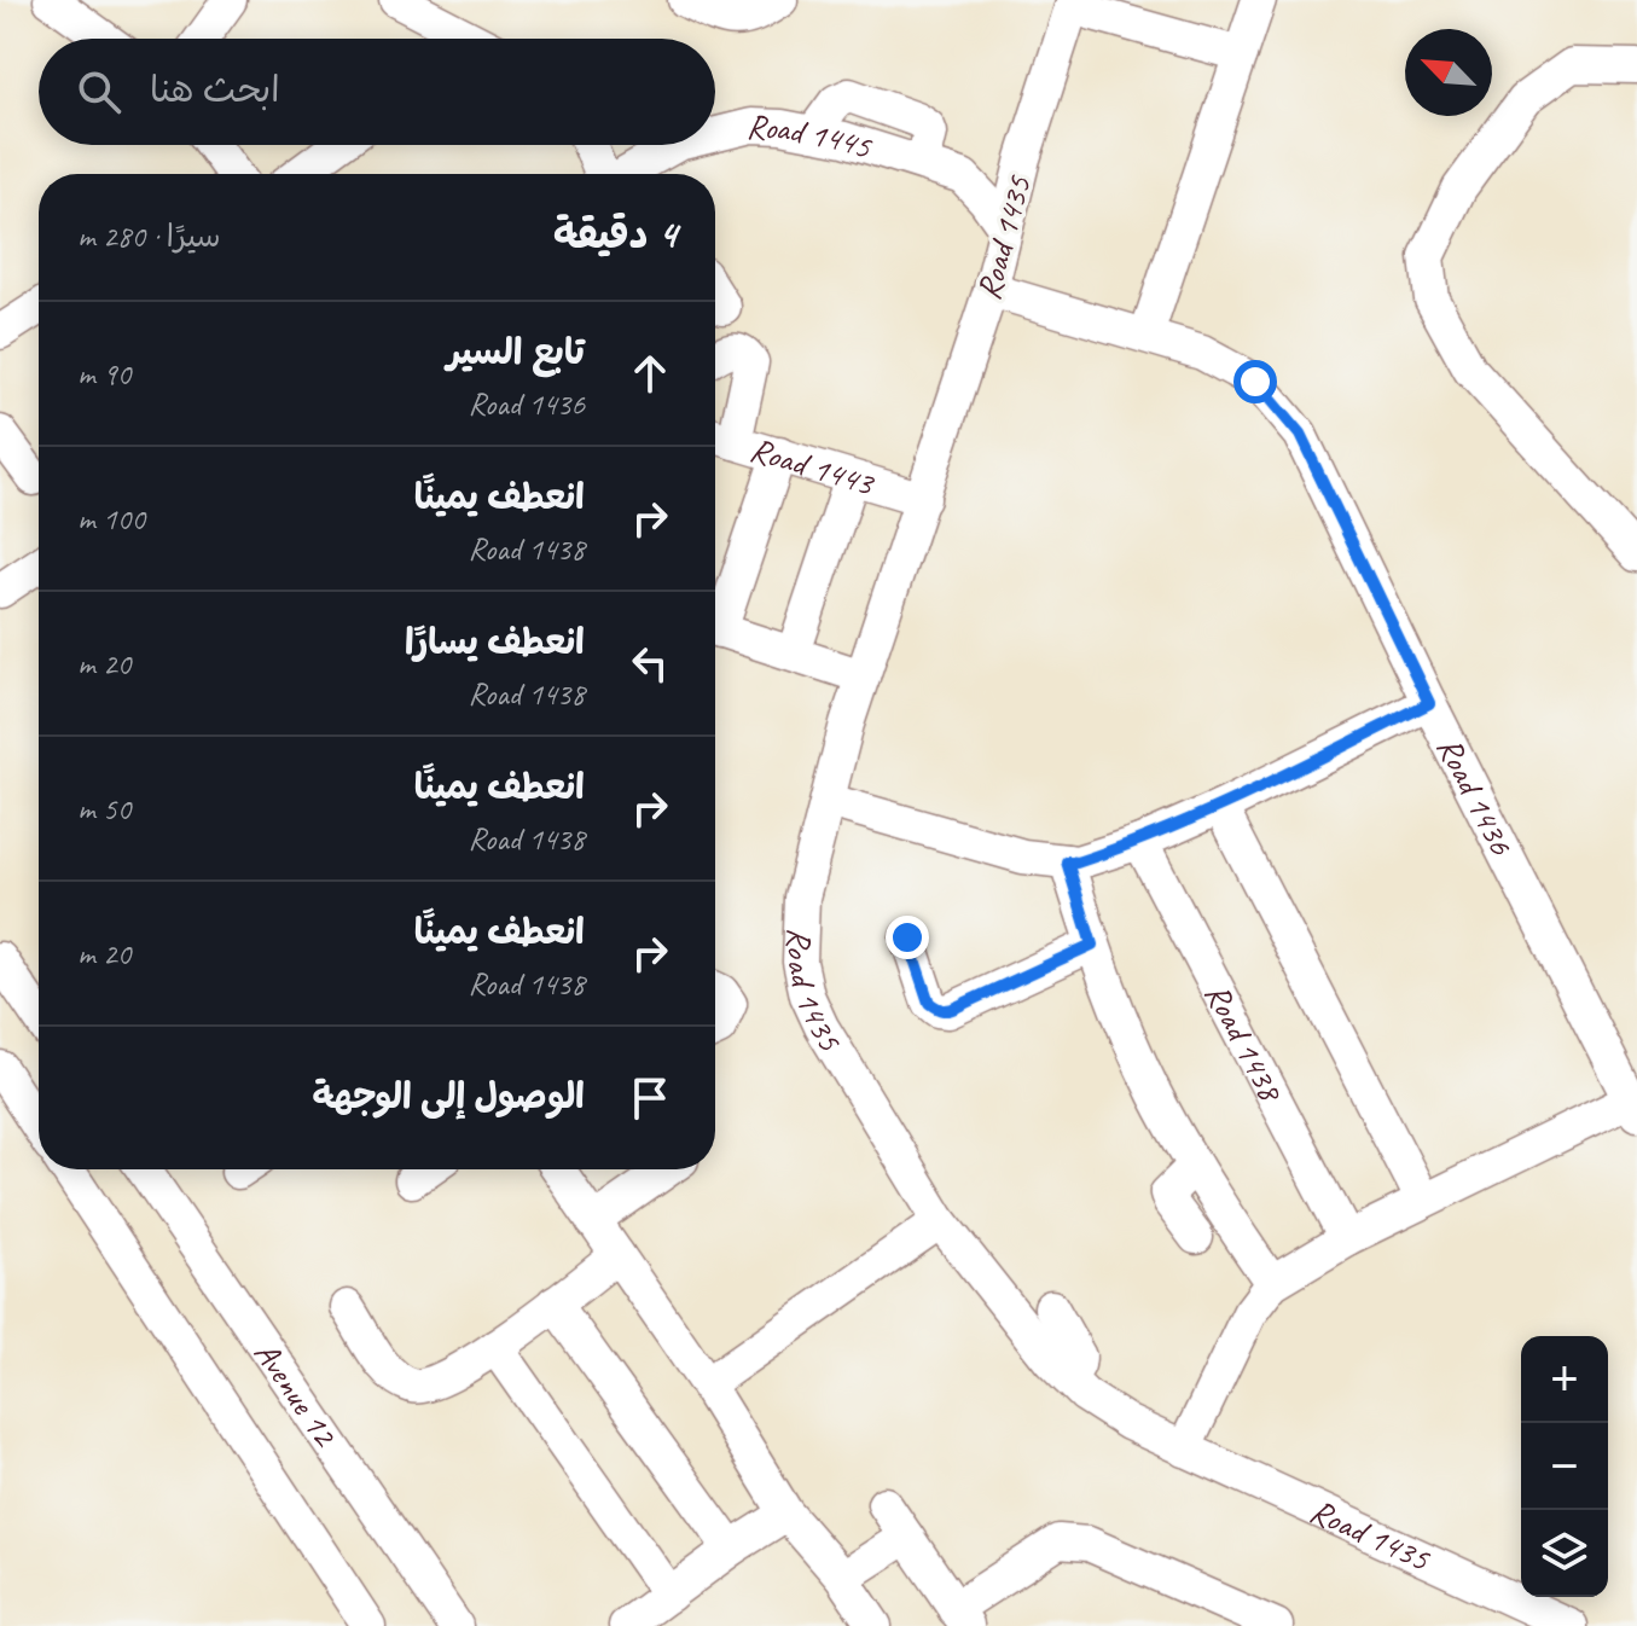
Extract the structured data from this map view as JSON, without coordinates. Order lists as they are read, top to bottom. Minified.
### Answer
{"streets":{"street":["Road 1445","Road 1435","Road 1443","Road 1436","Road 1438","Avenue 12"]},"crossings":[["Road 1435","Road 1443"],["Road 1435","Road 1436"]],"north":"top left","page":{"search":"ابحث هنا","heading":["4 دقيقة","سيرًا · 280 m"],"list":[["تابع السير","Road 1436","90 m"],["انعطف يمينًا","Road 1438","100 m"],["انعطف يسارًا","Road 1438","20 m"],["انعطف يمينًا","Road 1438","50 m"],["انعطف يمينًا","Road 1438","20 m"],"الوصول إلى الوجهة"],"map_buttons":["+","−"]}}
